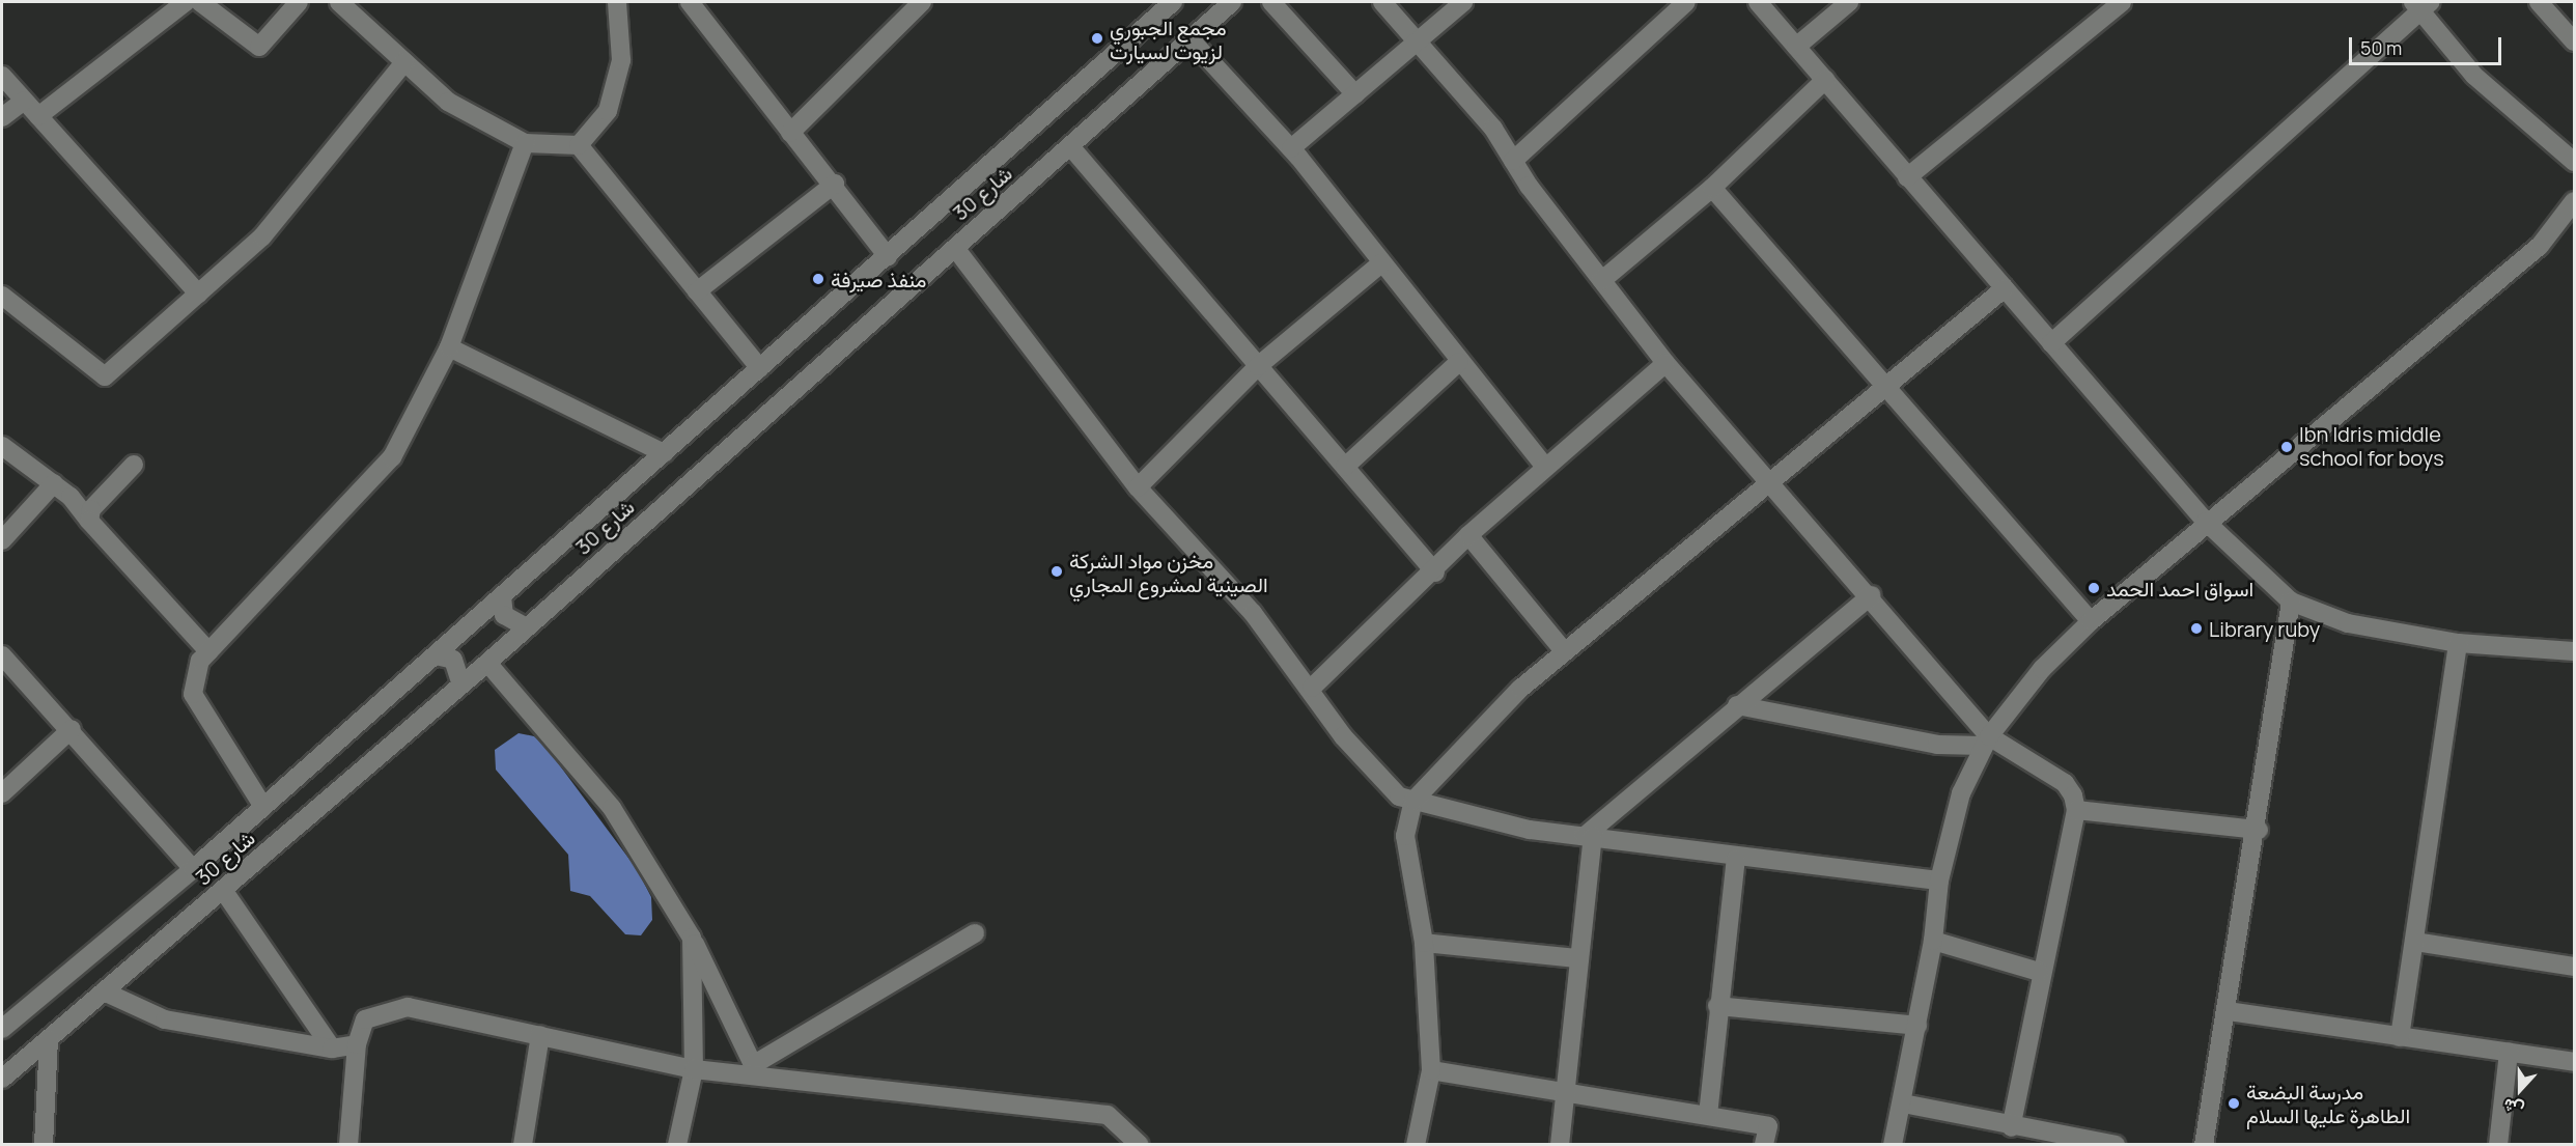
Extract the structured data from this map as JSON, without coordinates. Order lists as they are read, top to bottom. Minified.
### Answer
{"streets":{"street":["شارع 30"]},"places":["مجمع الجبوري لزيوت لسيارت","منفذ صيرفة","Ibn Idris middle school for boys","مخزن مواد الشركة الصينية لمشروع المجاري","اسواق احمد الحمد","Library ruby","مدرسة البضعة الطاهرة عليها السلام"],"scale_bar":"50 m","north":"bottom"}
